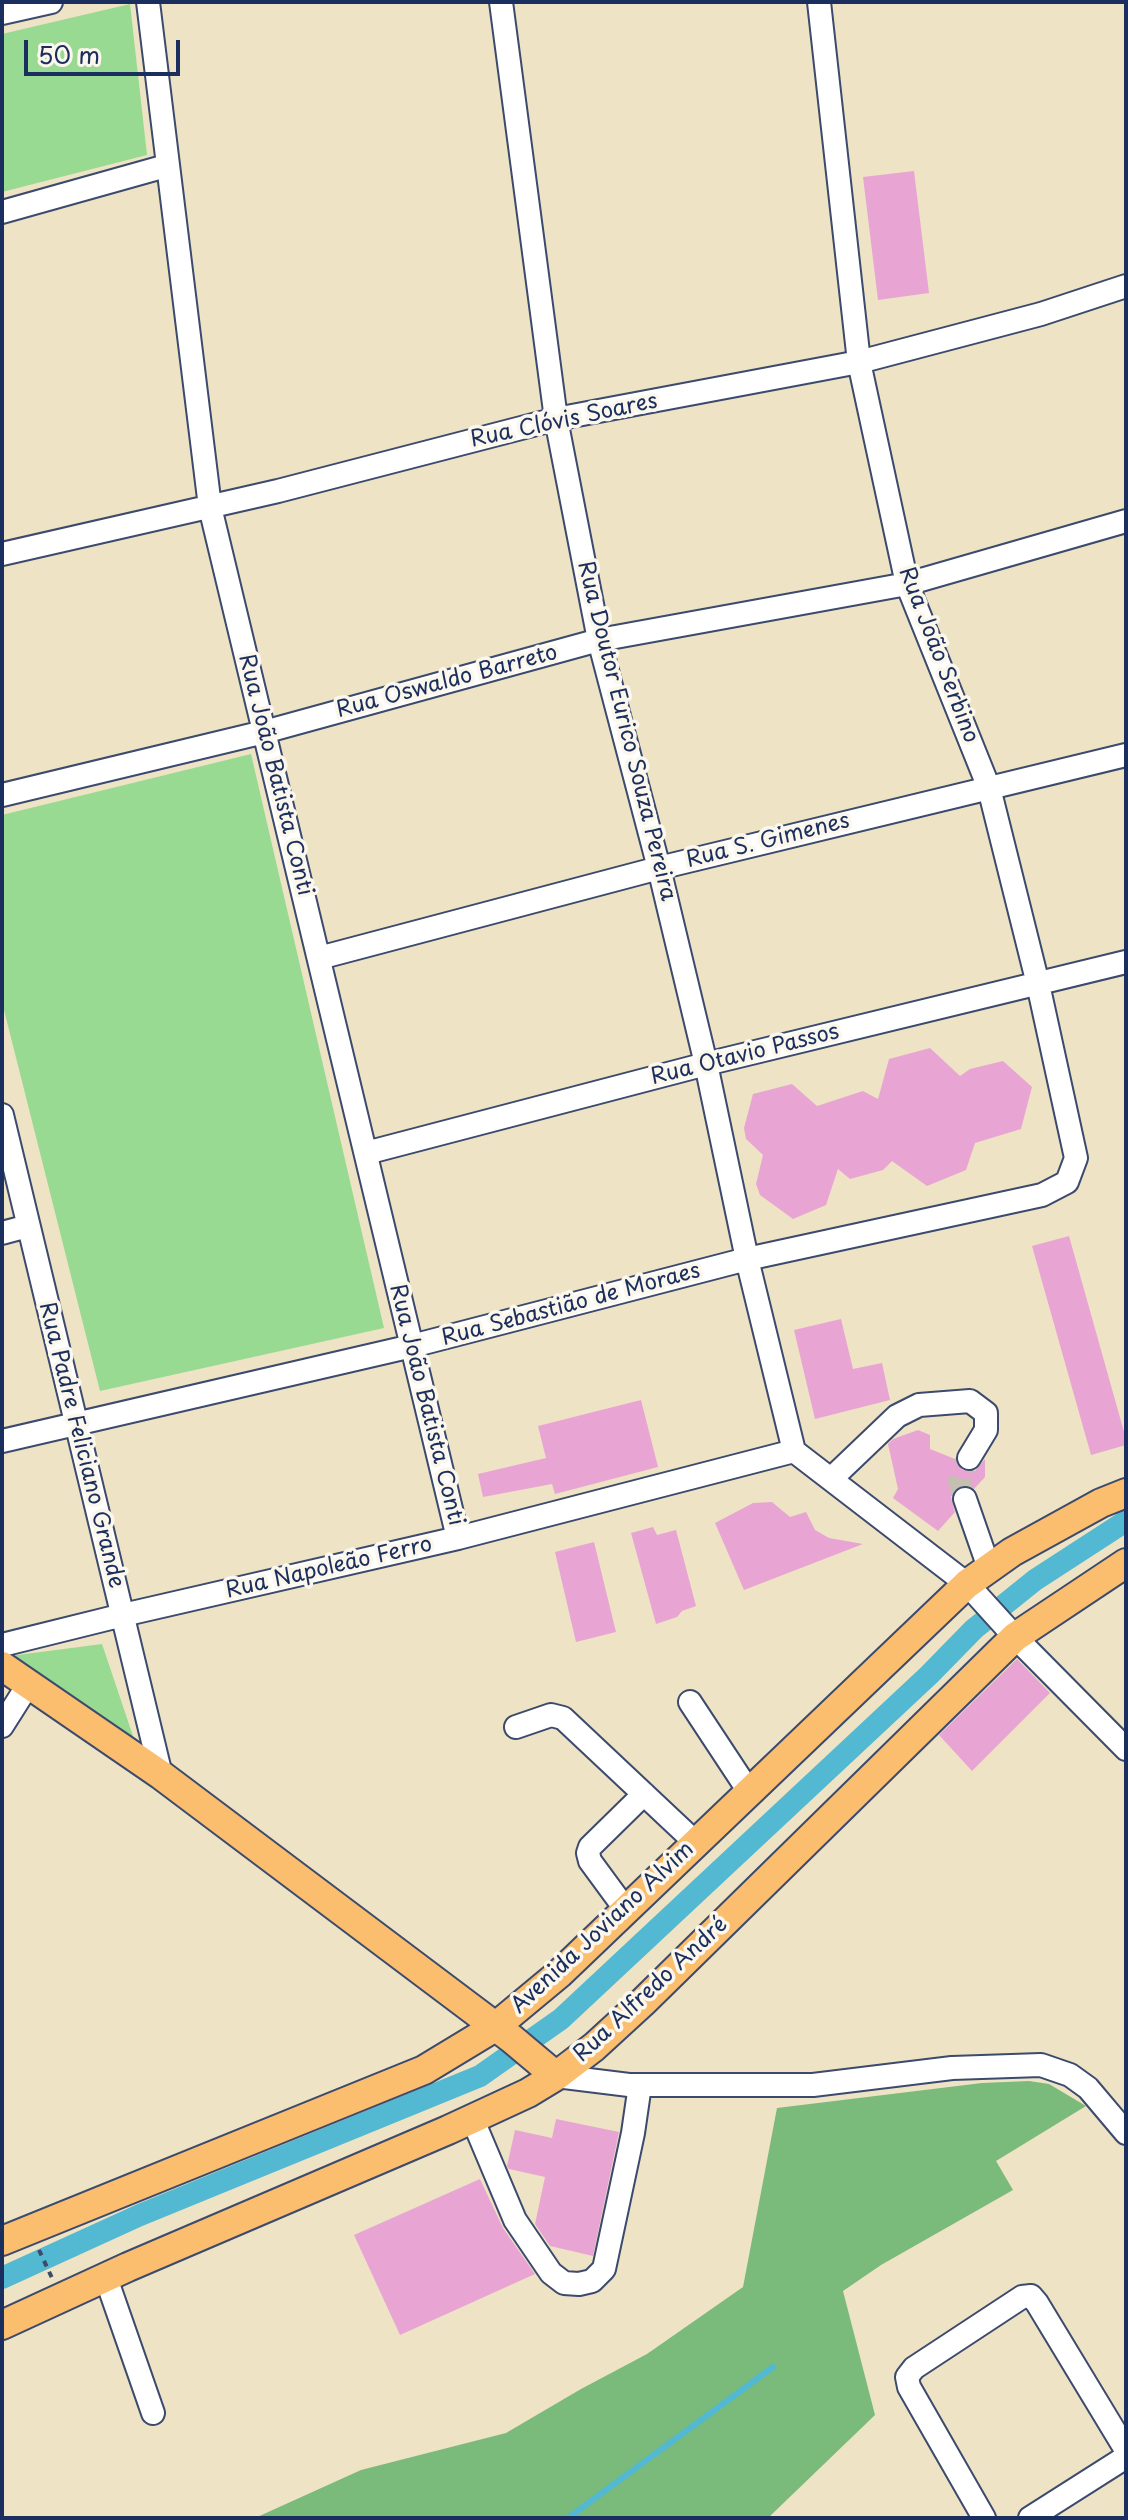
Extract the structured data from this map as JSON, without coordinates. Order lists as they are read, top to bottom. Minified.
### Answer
{"streets":{"main road":["Avenida Joviano Alvim","Rua Alfredo André"],"street":["Rua Clóvis Soares","Rua João Serbino","Rua Oswaldo Barreto","Rua Doutor Eurico Souza Pereira","Rua João Batista Conti","Rua S. Gimenes","Rua Otavio Passos","Rua Sebastião de Moraes","Rua Padre Feliciano Grande","Rua Napoleão Ferro"]},"crossings":[["Rua Clóvis Soares","Rua João Serbino"],["Rua Clóvis Soares","Rua Doutor Eurico Souza Pereira"],["Rua Clóvis Soares","Rua João Batista Conti"],["Rua João Serbino","Rua Oswaldo Barreto"],["Rua João Serbino","Rua S. Gimenes"],["Rua João Serbino","Rua Otavio Passos"],["Rua João Serbino","Rua Sebastião de Moraes"],["Rua Oswaldo Barreto","Rua Doutor Eurico Souza Pereira"],["Rua Oswaldo Barreto","Rua João Batista Conti"],["Rua Doutor Eurico Souza Pereira","Rua S. Gimenes"],["Rua Doutor Eurico Souza Pereira","Rua Otavio Passos"],["Rua Doutor Eurico Souza Pereira","Rua Sebastião de Moraes"],["Rua Doutor Eurico Souza Pereira","Rua Napoleão Ferro"],["Rua João Batista Conti","Rua S. Gimenes"],["Rua João Batista Conti","Rua Otavio Passos"],["Rua João Batista Conti","Rua Sebastião de Moraes"],["Rua João Batista Conti","Rua Napoleão Ferro"],["Rua Sebastião de Moraes","Rua Padre Feliciano Grande"],["Rua Padre Feliciano Grande","Rua Napoleão Ferro"]],"scale_bar":"50 m"}
